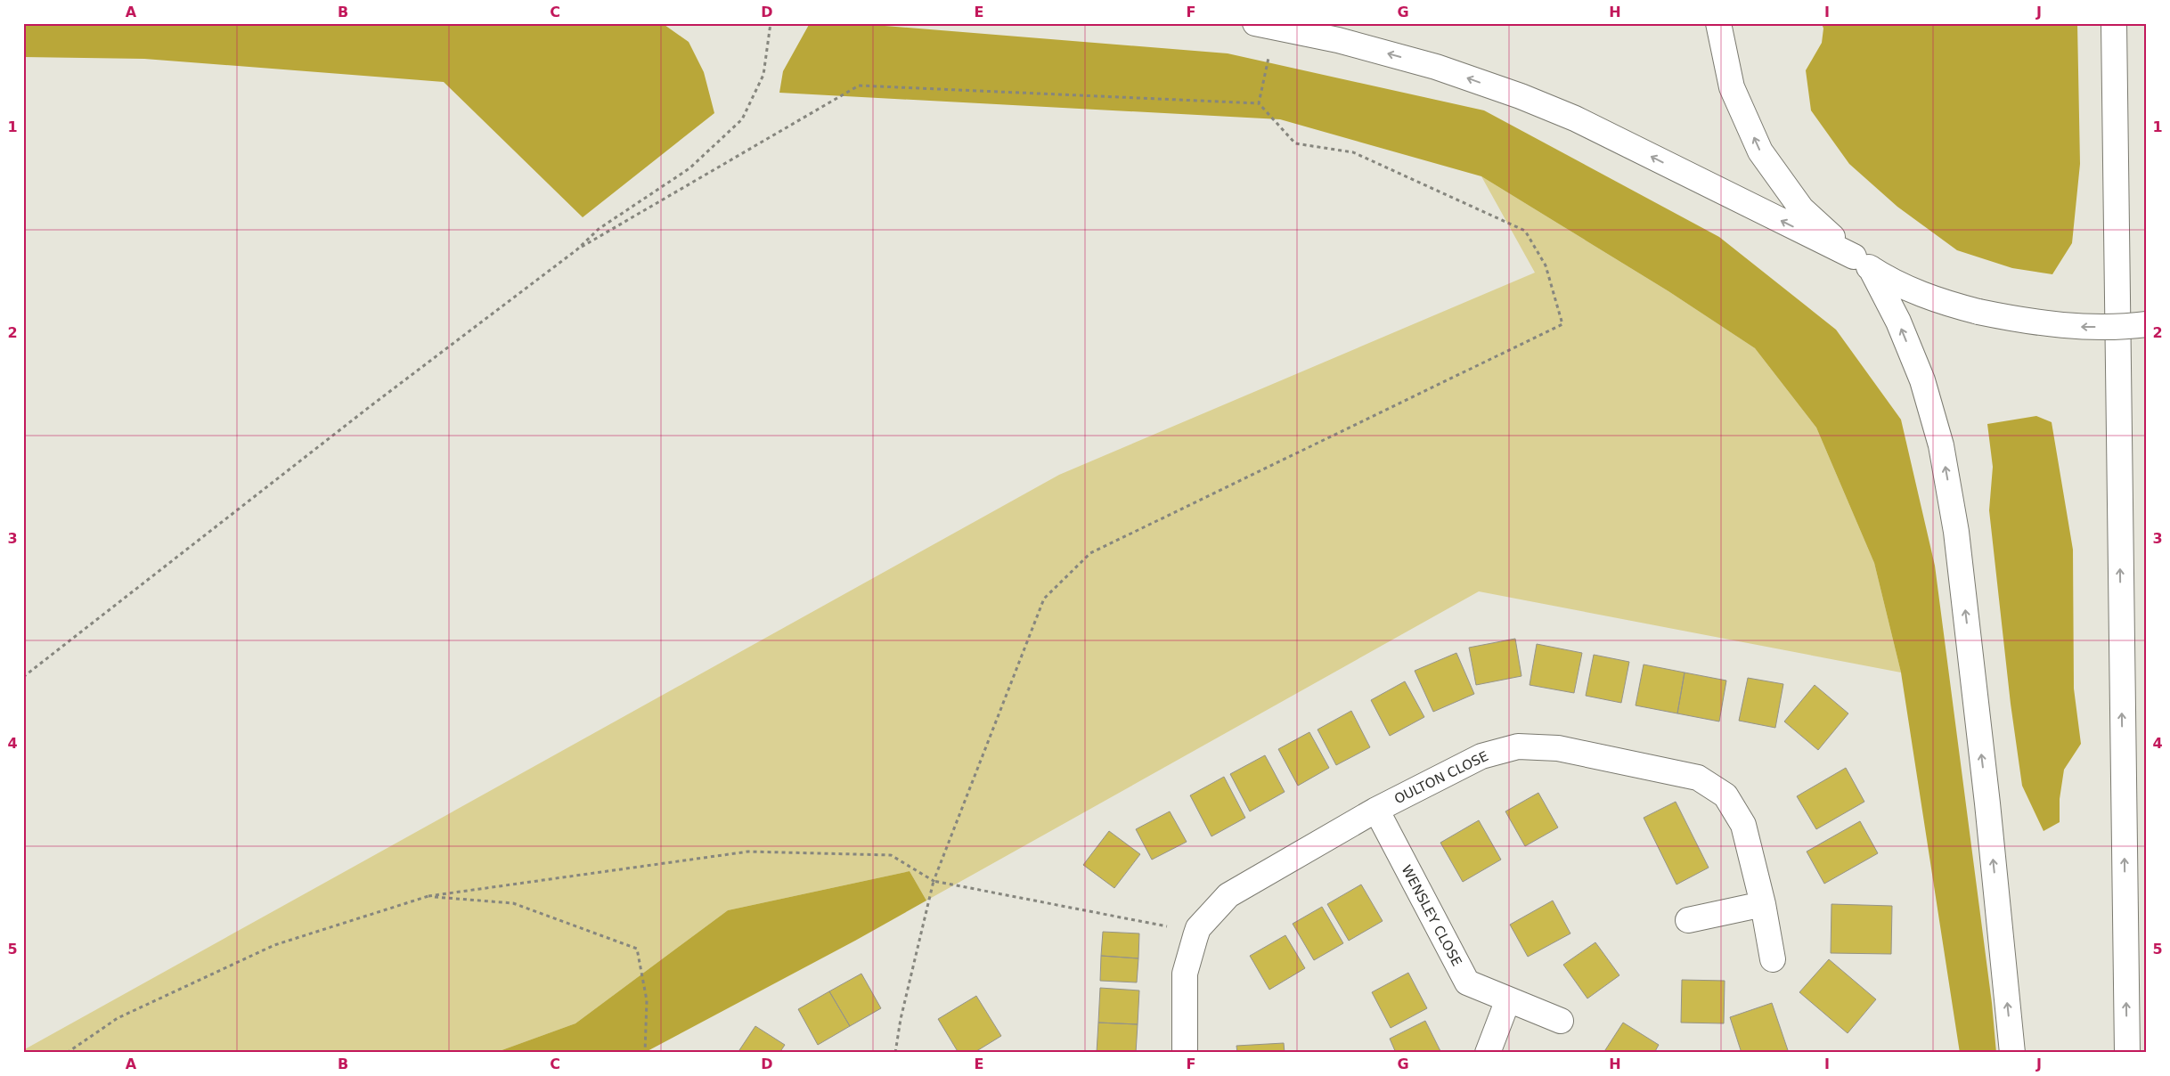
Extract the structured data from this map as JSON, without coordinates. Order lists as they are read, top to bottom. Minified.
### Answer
{"streets":{"main road":["OULTON CLOSE","WENSLEY CLOSE"]},"crossings":[["OULTON CLOSE","WENSLEY CLOSE"]],"grid":{"columns":["A","B","C","D","E","F","G","H","I","J"],"rows":["1","2","3","4","5"]}}
